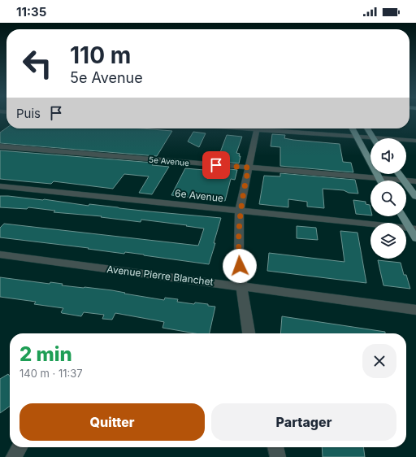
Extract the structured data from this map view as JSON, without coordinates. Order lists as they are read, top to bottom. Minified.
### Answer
{"streets":{"street":["5e Avenue","6e Avenue","Avenue Pierre Blanchet"]},"page":{"status":"11:35","turn":["110 m","5e Avenue"],"then":"Puis","heading":["2 min","140 m · 11:37"],"buttons":["Quitter","Partager"]}}
